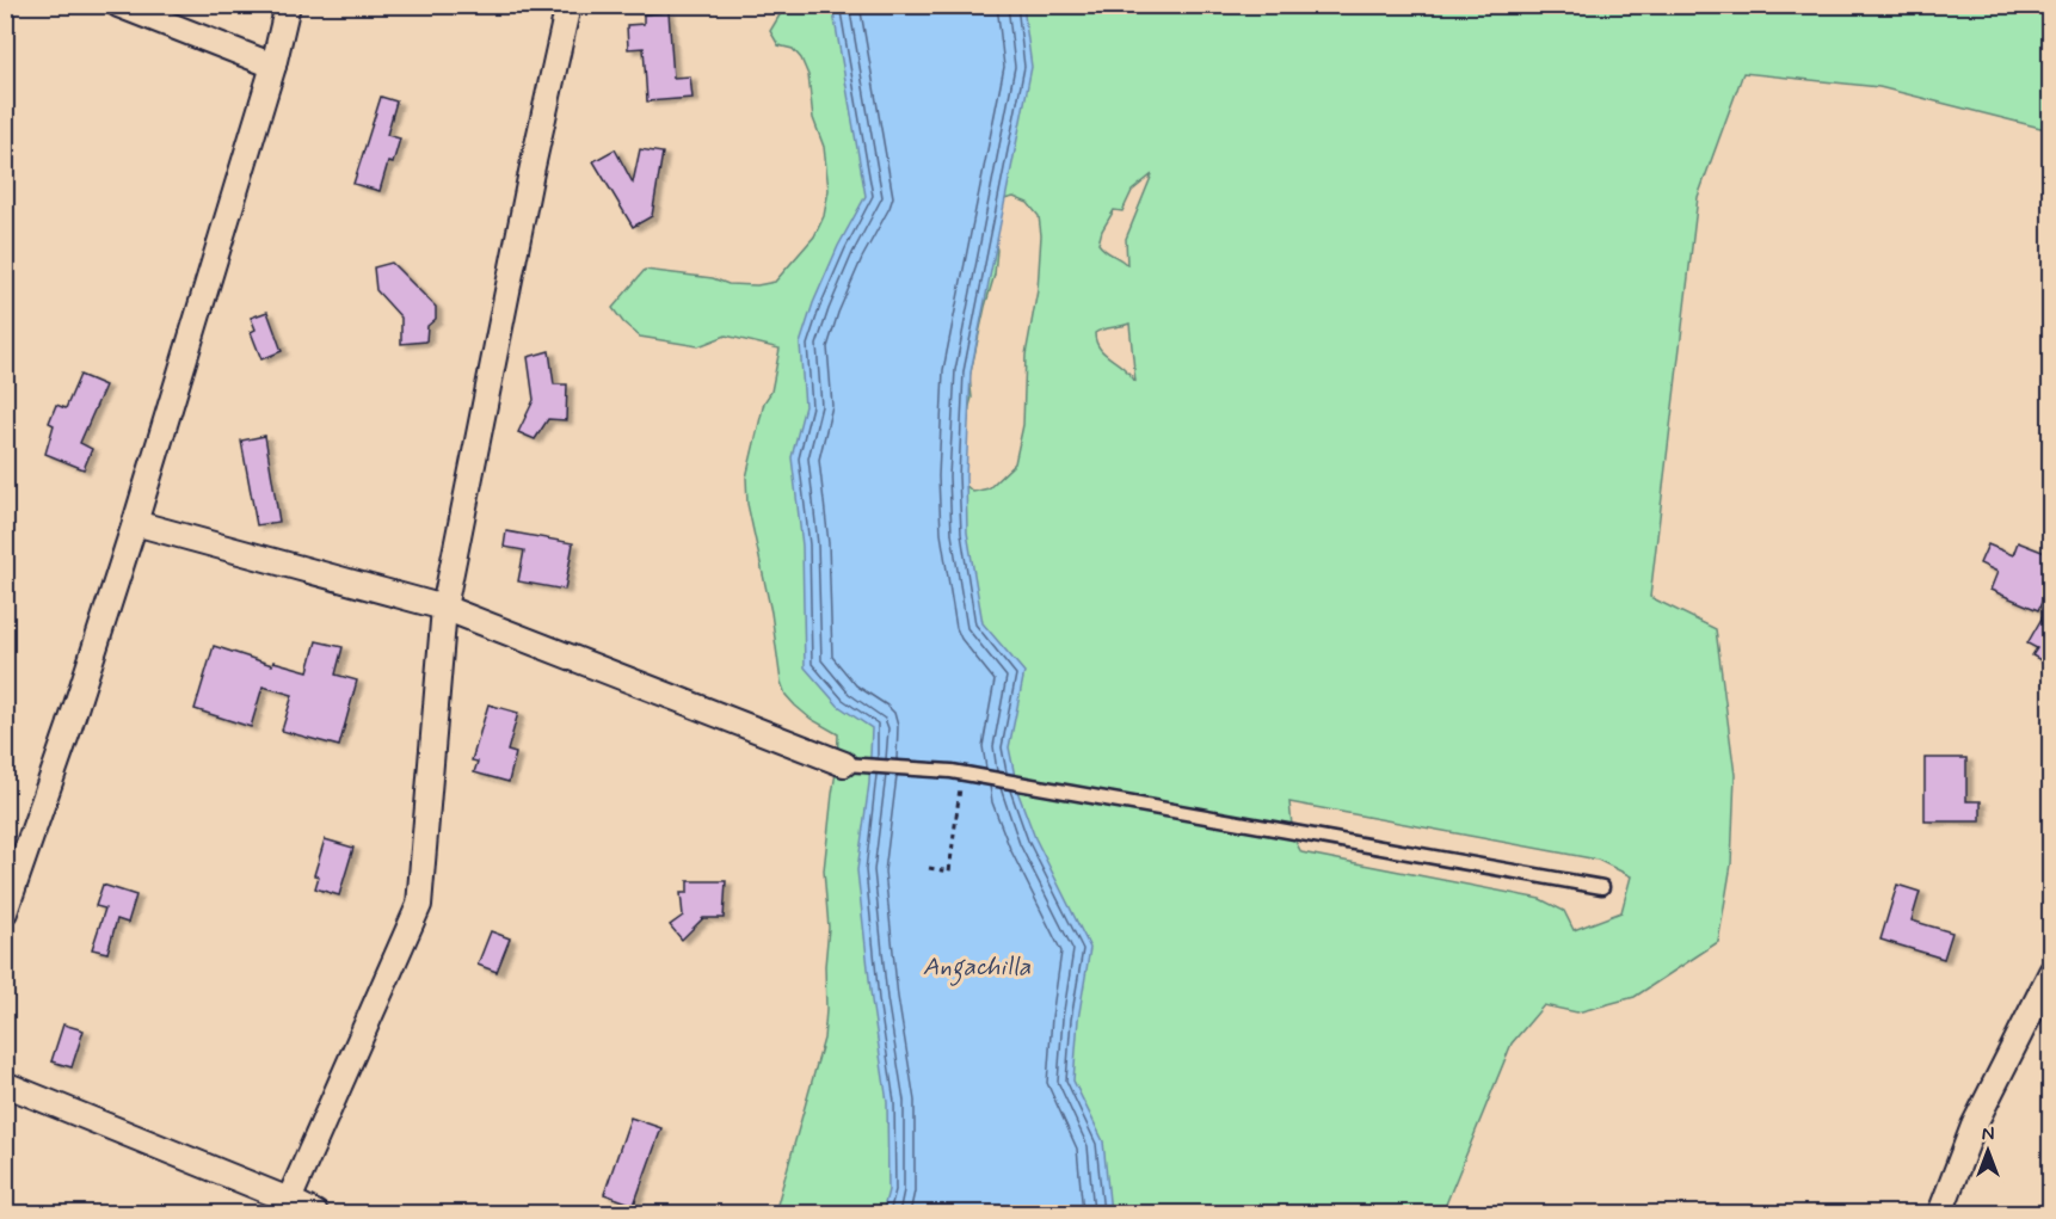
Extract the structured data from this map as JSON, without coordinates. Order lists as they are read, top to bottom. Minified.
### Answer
{"water":["Angachilla"],"north":"top"}
